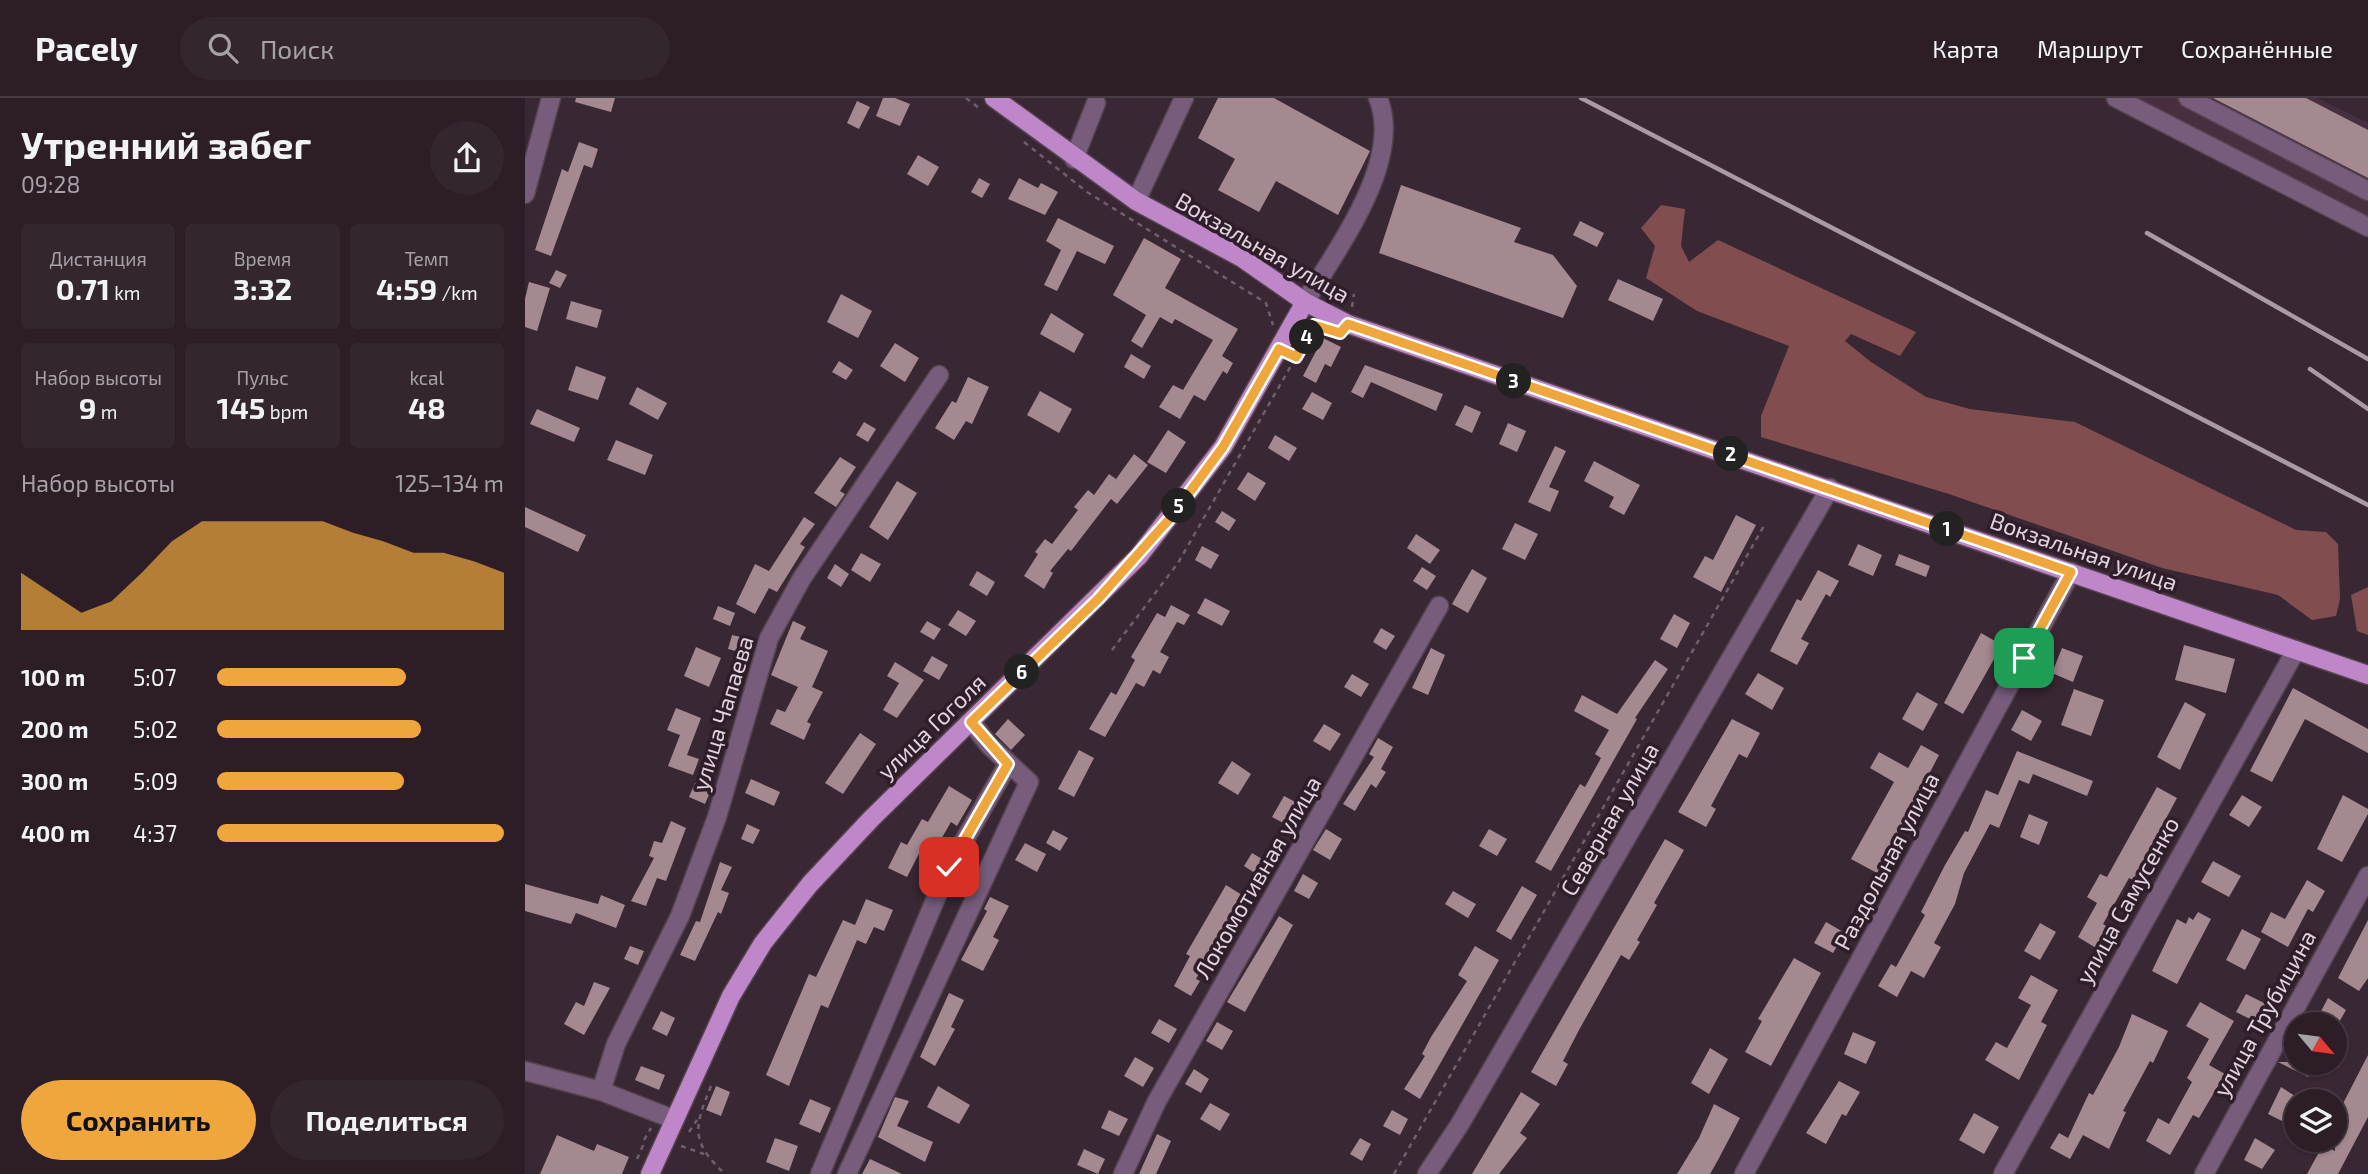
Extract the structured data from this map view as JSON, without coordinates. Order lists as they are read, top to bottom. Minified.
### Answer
{"streets":{"main road":["Вокзальная улица","улица Гоголя"],"street":["улица Чапаева","Северная улица","Раздольная улица","Локомотивная улица","улица Самусенко","улица Трубицина"]},"crossings":[["Вокзальная улица","улица Гоголя"],["Вокзальная улица","Северная улица"],["Вокзальная улица","Раздольная улица"],["Вокзальная улица","улица Самусенко"]],"north":"bottom right","page":{"header":"Pacely","search":"Поиск","nav":["Карта","Маршрут","Сохранённые"],"heading":["Утренний забег","09:28"],"stats":[["Дистанция","0.71 km"],["Время","3:32"],["Темп","4:59 /km"],["Набор высоты","9 m"],["Пульс","145 bpm"],["kcal","48"]],"pins":["4","3","2","5","1","6"],"chart":["Набор высоты","125–134 m"],"list":[{"name":"100 m","note":"5:07"},{"name":"200 m","note":"5:02"},{"name":"300 m","note":"5:09"},{"name":"400 m","note":"4:37"}],"buttons":["Сохранить","Поделиться"]}}
